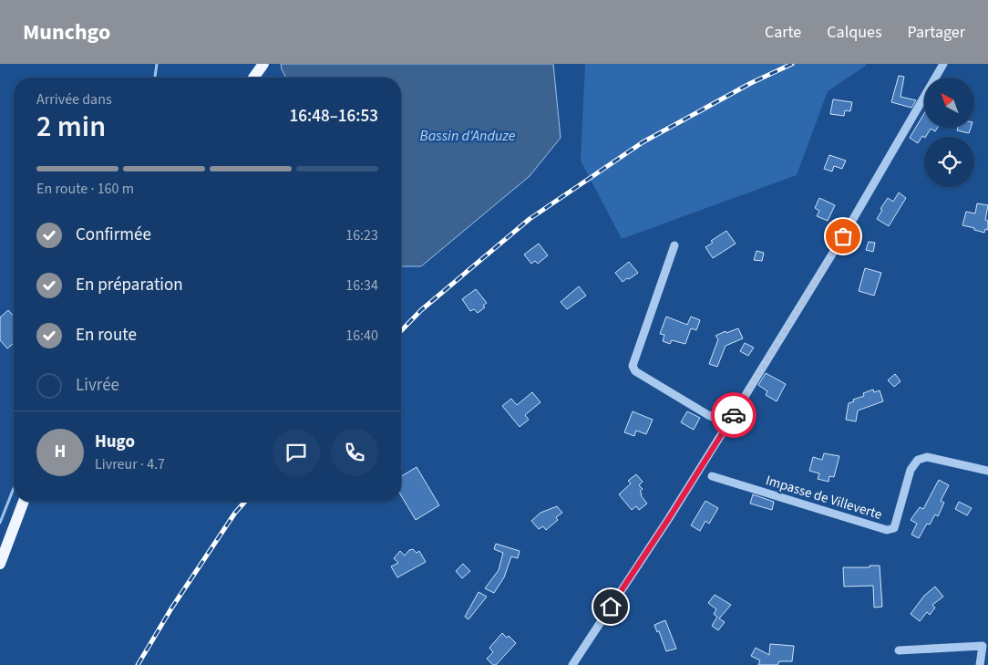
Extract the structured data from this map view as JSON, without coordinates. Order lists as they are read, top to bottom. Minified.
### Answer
{"streets":{"street":["Impasse de Villeverte"]},"water":["Bassin d'Anduze"],"north":"top left","page":{"header":"Munchgo","nav":["Carte","Calques","Partager"],"heading":["2 min","Arrivée dans","16:48–16:53"],"panel":["Hugo","Livreur · 4.7"],"bar":"En route · 160 m","list":[["Confirmée","16:23"],["En préparation","16:34"],["En route","16:40"],"Livrée"],"round":"H"}}
